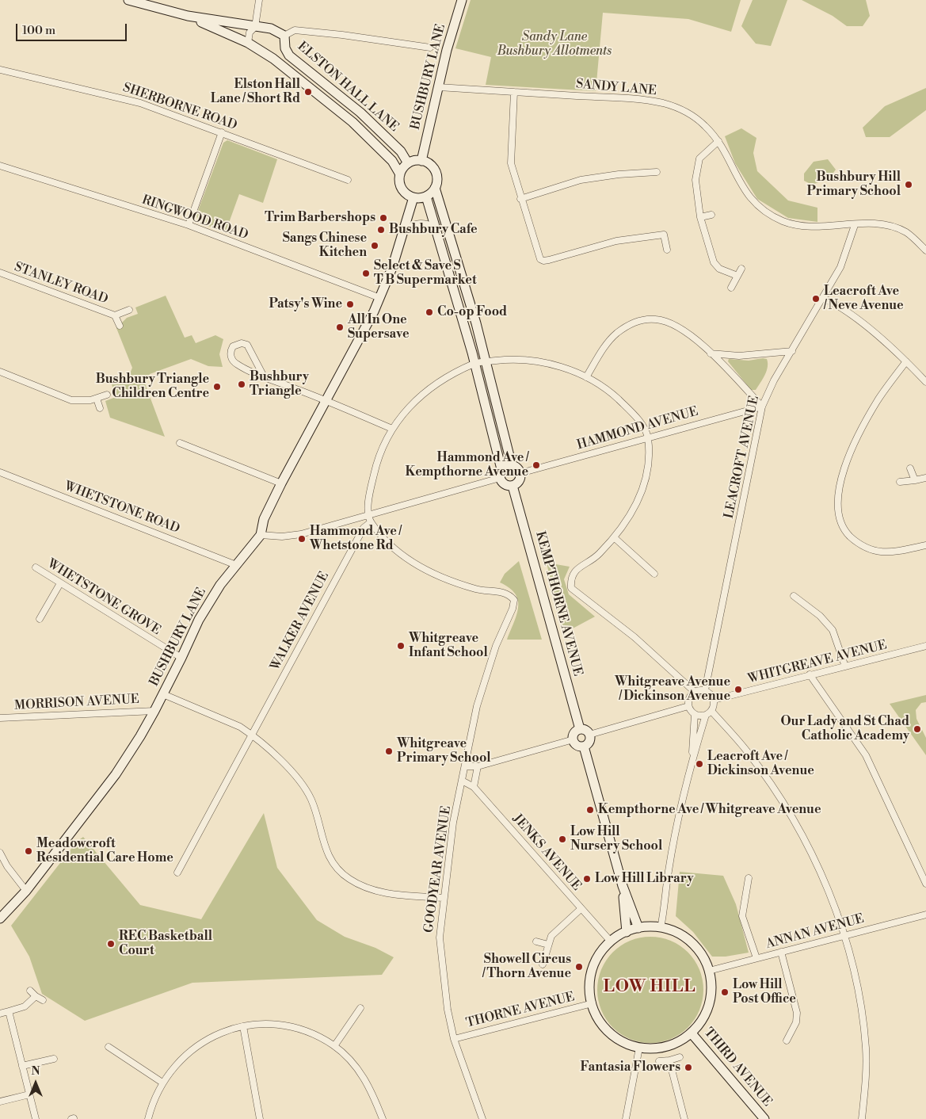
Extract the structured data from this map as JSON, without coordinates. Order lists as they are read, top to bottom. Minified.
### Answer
{"streets":{"street":["BUSHBURY LANE","ELSTON HALL LANE","SANDY LANE","SHERBORNE ROAD","RINGWOOD ROAD","STANLEY ROAD","HAMMOND AVENUE","LEACROFT AVENUE","WHETSTONE ROAD","WHETSTONE GROVE","KEMPTHORNE AVENUE","WALKER AVENUE","WHITGREAVE AVENUE","MORRISON AVENUE","JENKS AVENUE","GOODYEAR AVENUE","ANNAN AVENUE","THORNE AVENUE","THIRD AVENUE"]},"crossings":[["BUSHBURY LANE","ELSTON HALL LANE"],["BUSHBURY LANE","SANDY LANE"],["BUSHBURY LANE","RINGWOOD ROAD"],["BUSHBURY LANE","WHETSTONE ROAD"],["BUSHBURY LANE","WHETSTONE GROVE"],["BUSHBURY LANE","MORRISON AVENUE"],["SANDY LANE","LEACROFT AVENUE"],["HAMMOND AVENUE","LEACROFT AVENUE"],["HAMMOND AVENUE","KEMPTHORNE AVENUE"],["LEACROFT AVENUE","WHITGREAVE AVENUE"],["WALKER AVENUE","GOODYEAR AVENUE"],["JENKS AVENUE","GOODYEAR AVENUE"],["JENKS AVENUE","ANNAN AVENUE"],["JENKS AVENUE","THORNE AVENUE"],["JENKS AVENUE","THIRD AVENUE"],["GOODYEAR AVENUE","THORNE AVENUE"],["ANNAN AVENUE","THORNE AVENUE"],["ANNAN AVENUE","THIRD AVENUE"],["THORNE AVENUE","THIRD AVENUE"]],"districts":["LOW HILL"],"parks":["Sandy Lane Bushbury Allotments"],"places":["Elston Hall Lane / Short Rd","Bushbury Hill Primary School","Trim Barbershops","Bushbury Cafe","Sangs Chinese Kitchen","Select & Save S T B Supermarket","Leacroft Ave / Neve Avenue","Patsy's Wine","Co-op Food","All In One Supersave","Bushbury Triangle","Bushbury Triangle Children Centre","Hammond Ave / Kempthorne Avenue","Hammond Ave / Whetstone Rd","Whitgreave Infant School","Whitgreave Avenue / Dickinson Avenue","Our Lady and St Chad Catholic Academy","Whitgreave Primary School","Leacroft Ave / Dickinson Avenue","Kempthorne Ave / Whitgreave Avenue","Low Hill Nursery School","Meadowcroft Residential Care Home","Low Hill Library","REC Basketball Court","Showell Circus / Thorn Avenue","Low Hill Post Office","Fantasia Flowers"],"scale_bar":"100 m","north":"top"}
